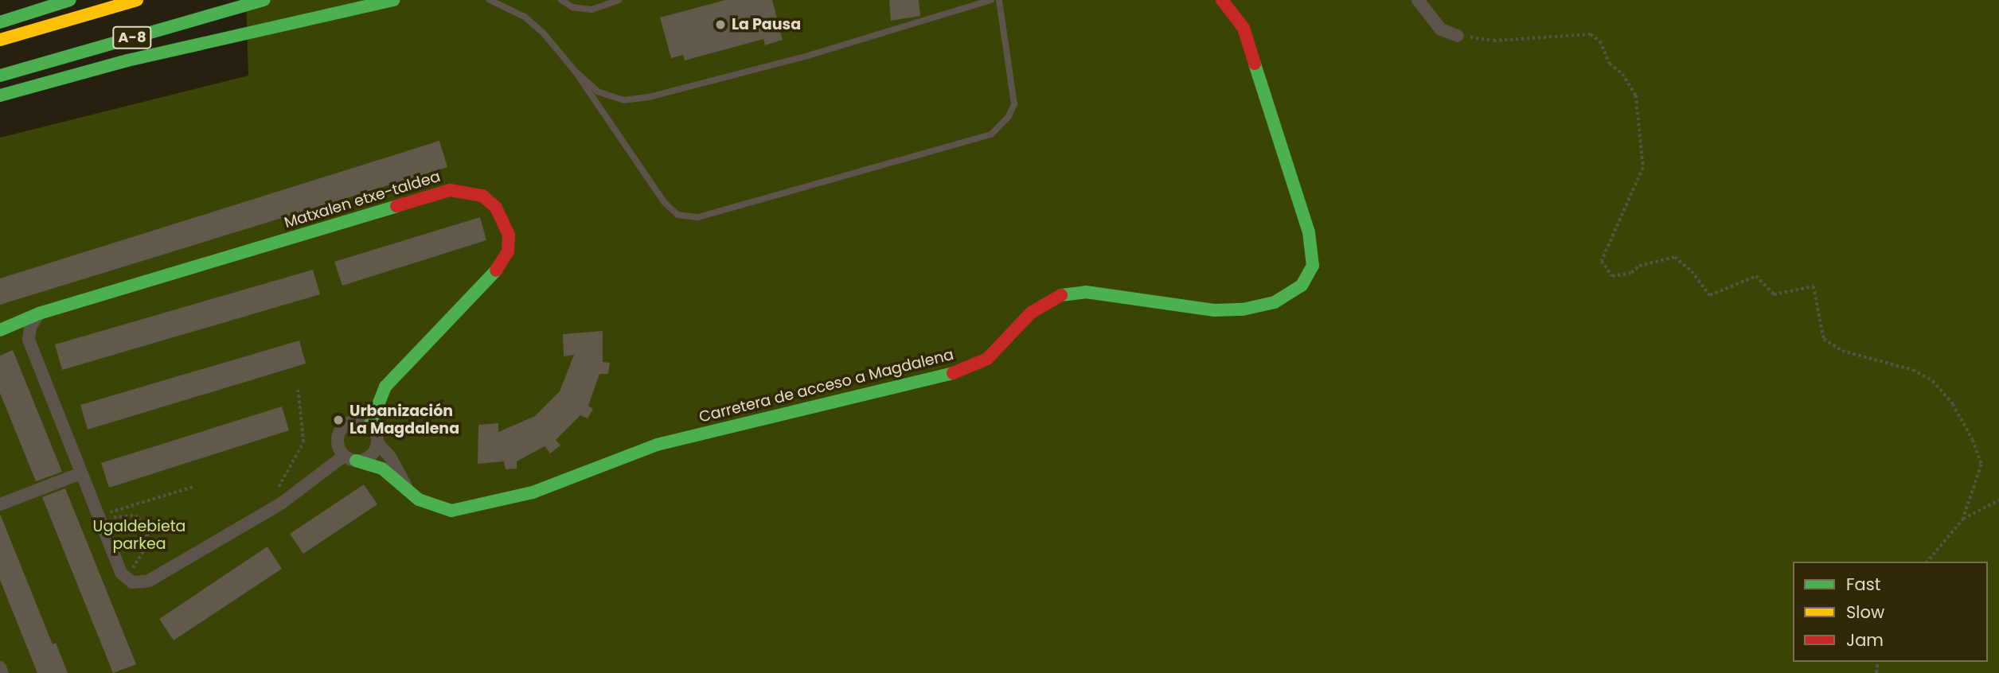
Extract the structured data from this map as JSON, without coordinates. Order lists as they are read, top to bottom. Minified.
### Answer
{"streets":{"main road":["A-8","Matxalen etxe-taldea","Carretera de acceso a Magdalena"]},"crossings":[["Matxalen etxe-taldea","Carretera de acceso a Magdalena"]],"parks":["Ugaldebieta parkea"],"places":["La Pausa","Urbanización La Magdalena"],"legend":["Fast","Slow","Jam"]}
